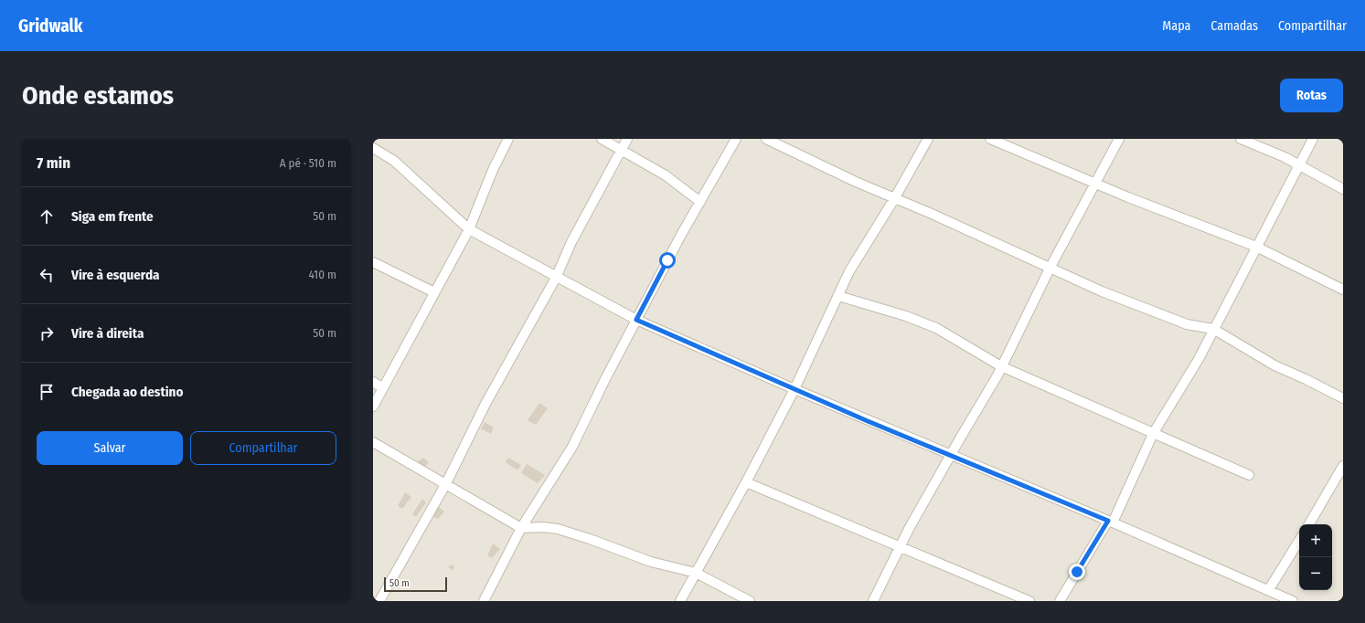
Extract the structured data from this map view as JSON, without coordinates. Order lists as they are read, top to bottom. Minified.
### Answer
{"scale_bar":"50 m","page":{"header":"Gridwalk","nav":["Mapa","Camadas","Compartilhar"],"buttons":["Rotas",["Salvar","Compartilhar"]],"title":"Onde estamos","heading":["7 min","A pé · 510 m"],"list":[["Siga em frente","50 m"],["Vire à esquerda","410 m"],["Vire à direita","50 m"],"Chegada ao destino"],"map_buttons":["+","−"],"scale":"50 m"}}
